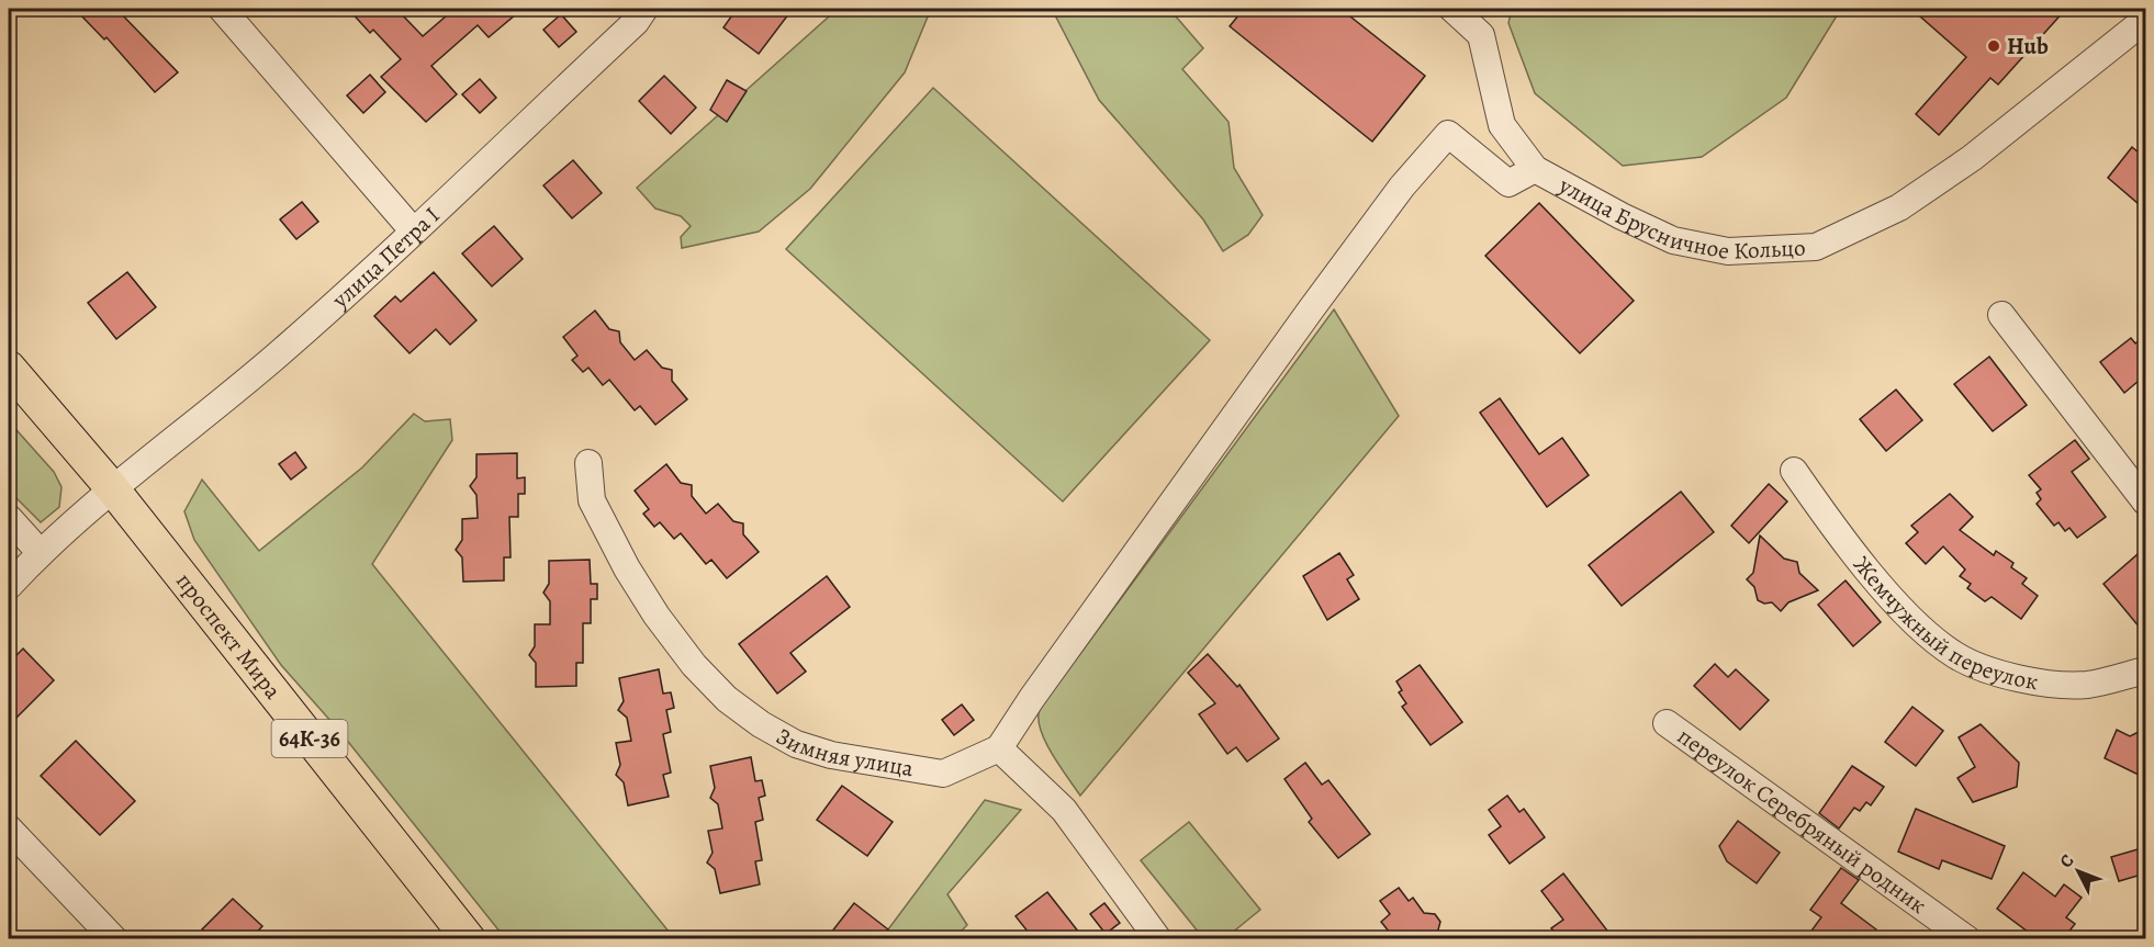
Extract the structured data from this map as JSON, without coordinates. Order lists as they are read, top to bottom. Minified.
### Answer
{"streets":{"main road":["проспект Мира","64К-36"],"street":["улица Брусничное Кольцо","улица Петра I","Жемчужный переулок","Зимняя улица","переулок Серебряный родник"]},"crossings":[["улица Петра I","проспект Мира"]],"places":["Hub"],"north":"top left"}
